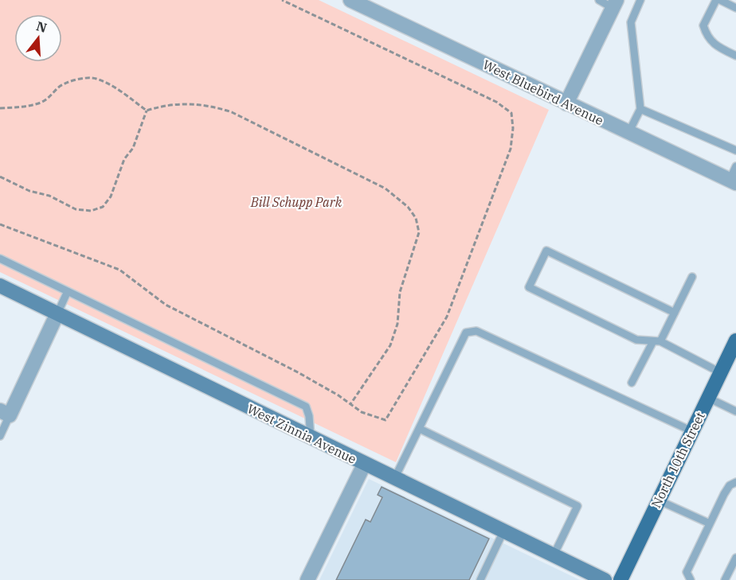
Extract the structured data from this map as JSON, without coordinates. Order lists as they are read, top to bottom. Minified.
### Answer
{"streets":{"main road":["North 10th Street"],"street":["West Bluebird Avenue","West Zinnia Avenue"]},"parks":["Bill Schupp Park"],"north":"top"}
